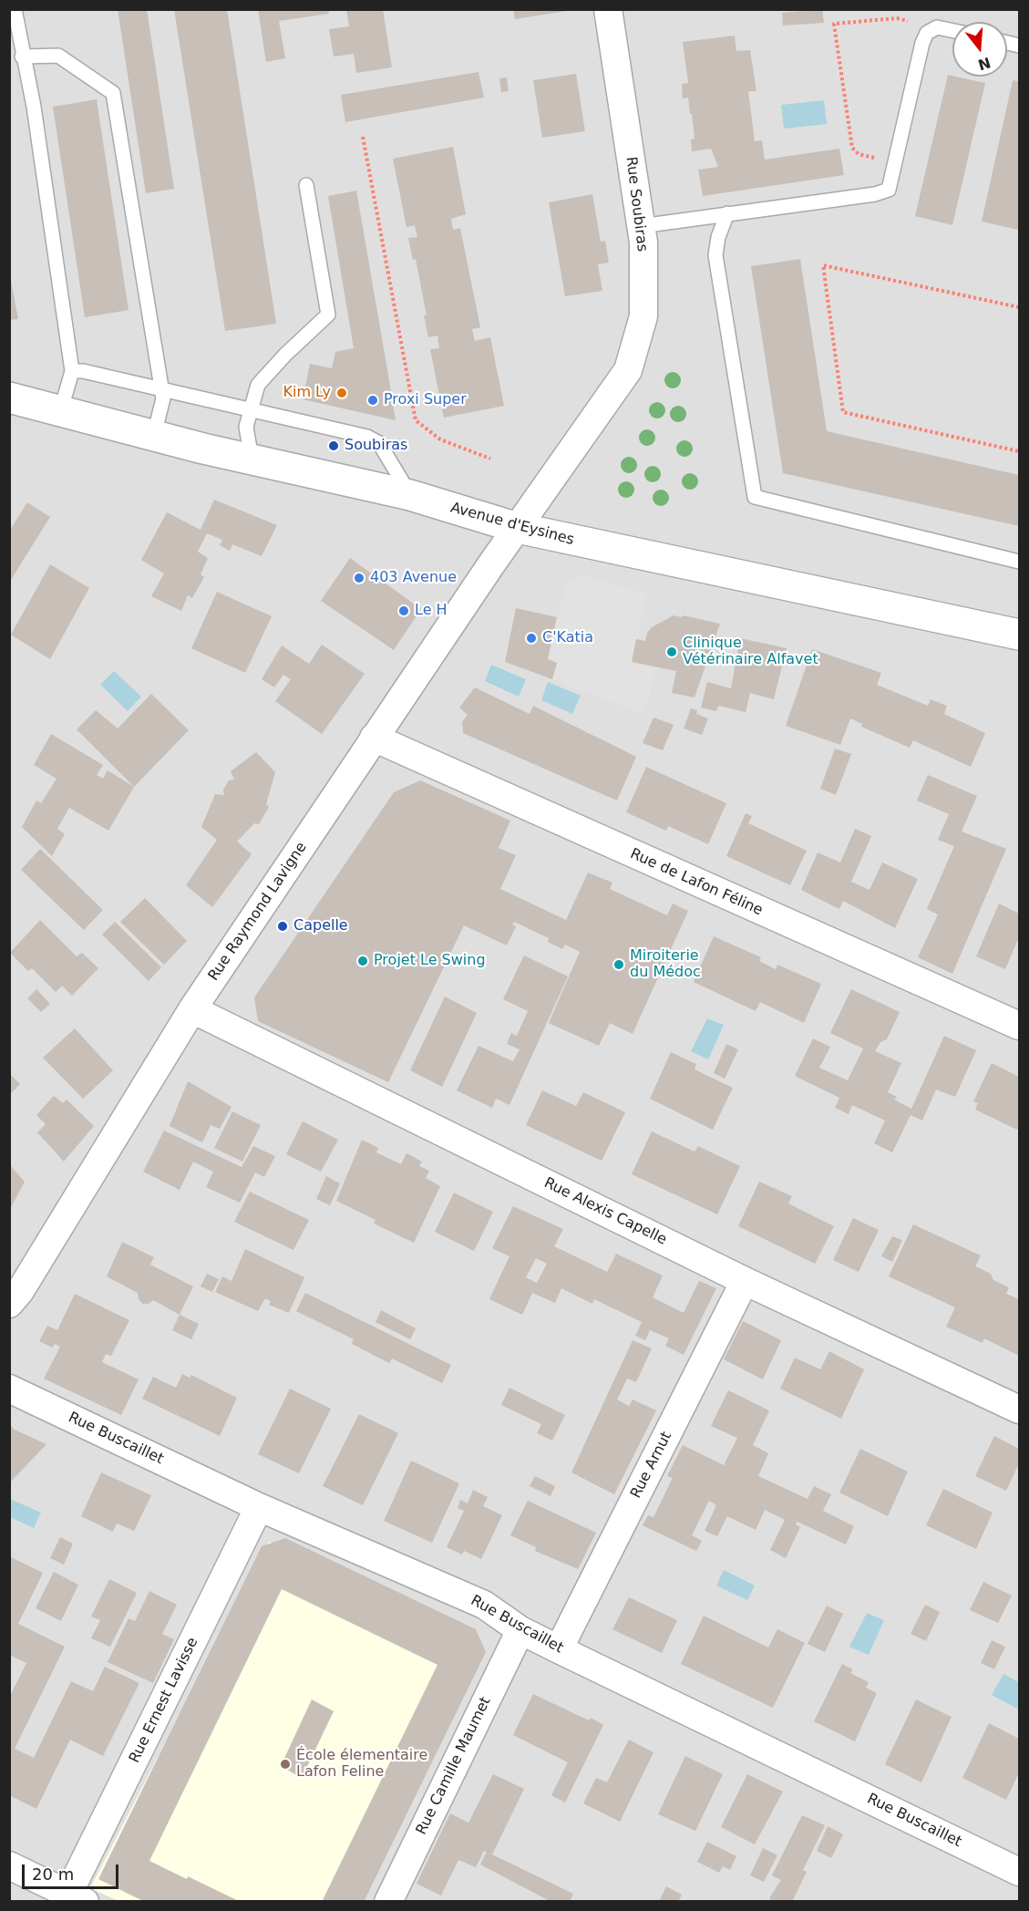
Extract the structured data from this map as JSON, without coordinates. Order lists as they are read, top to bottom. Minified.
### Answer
{"streets":{"street":["Rue Soubiras","Avenue d'Eysines","Rue de Lafon Féline","Rue Raymond Lavigne","Rue Alexis Capelle","Rue Buscaillet","Rue Arnut","Rue Ernest Lavisse","Rue Camille Maumet"]},"crossings":[["Rue Soubiras","Avenue d'Eysines"],["Rue Soubiras","Rue Raymond Lavigne"],["Avenue d'Eysines","Rue Raymond Lavigne"],["Rue de Lafon Féline","Rue Raymond Lavigne"],["Rue Raymond Lavigne","Rue Alexis Capelle"],["Rue Alexis Capelle","Rue Arnut"],["Rue Buscaillet","Rue Arnut"],["Rue Buscaillet","Rue Ernest Lavisse"],["Rue Buscaillet","Rue Camille Maumet"]],"places":["Kim Ly","Proxi Super","Soubiras","403 Avenue","Le H","C'Katia","Clinique Vétérinaire Alfavet","Capelle","Projet Le Swing","Miroiterie du Médoc","École élementaire Lafon Feline"],"scale_bar":"20 m","north":"bottom"}
